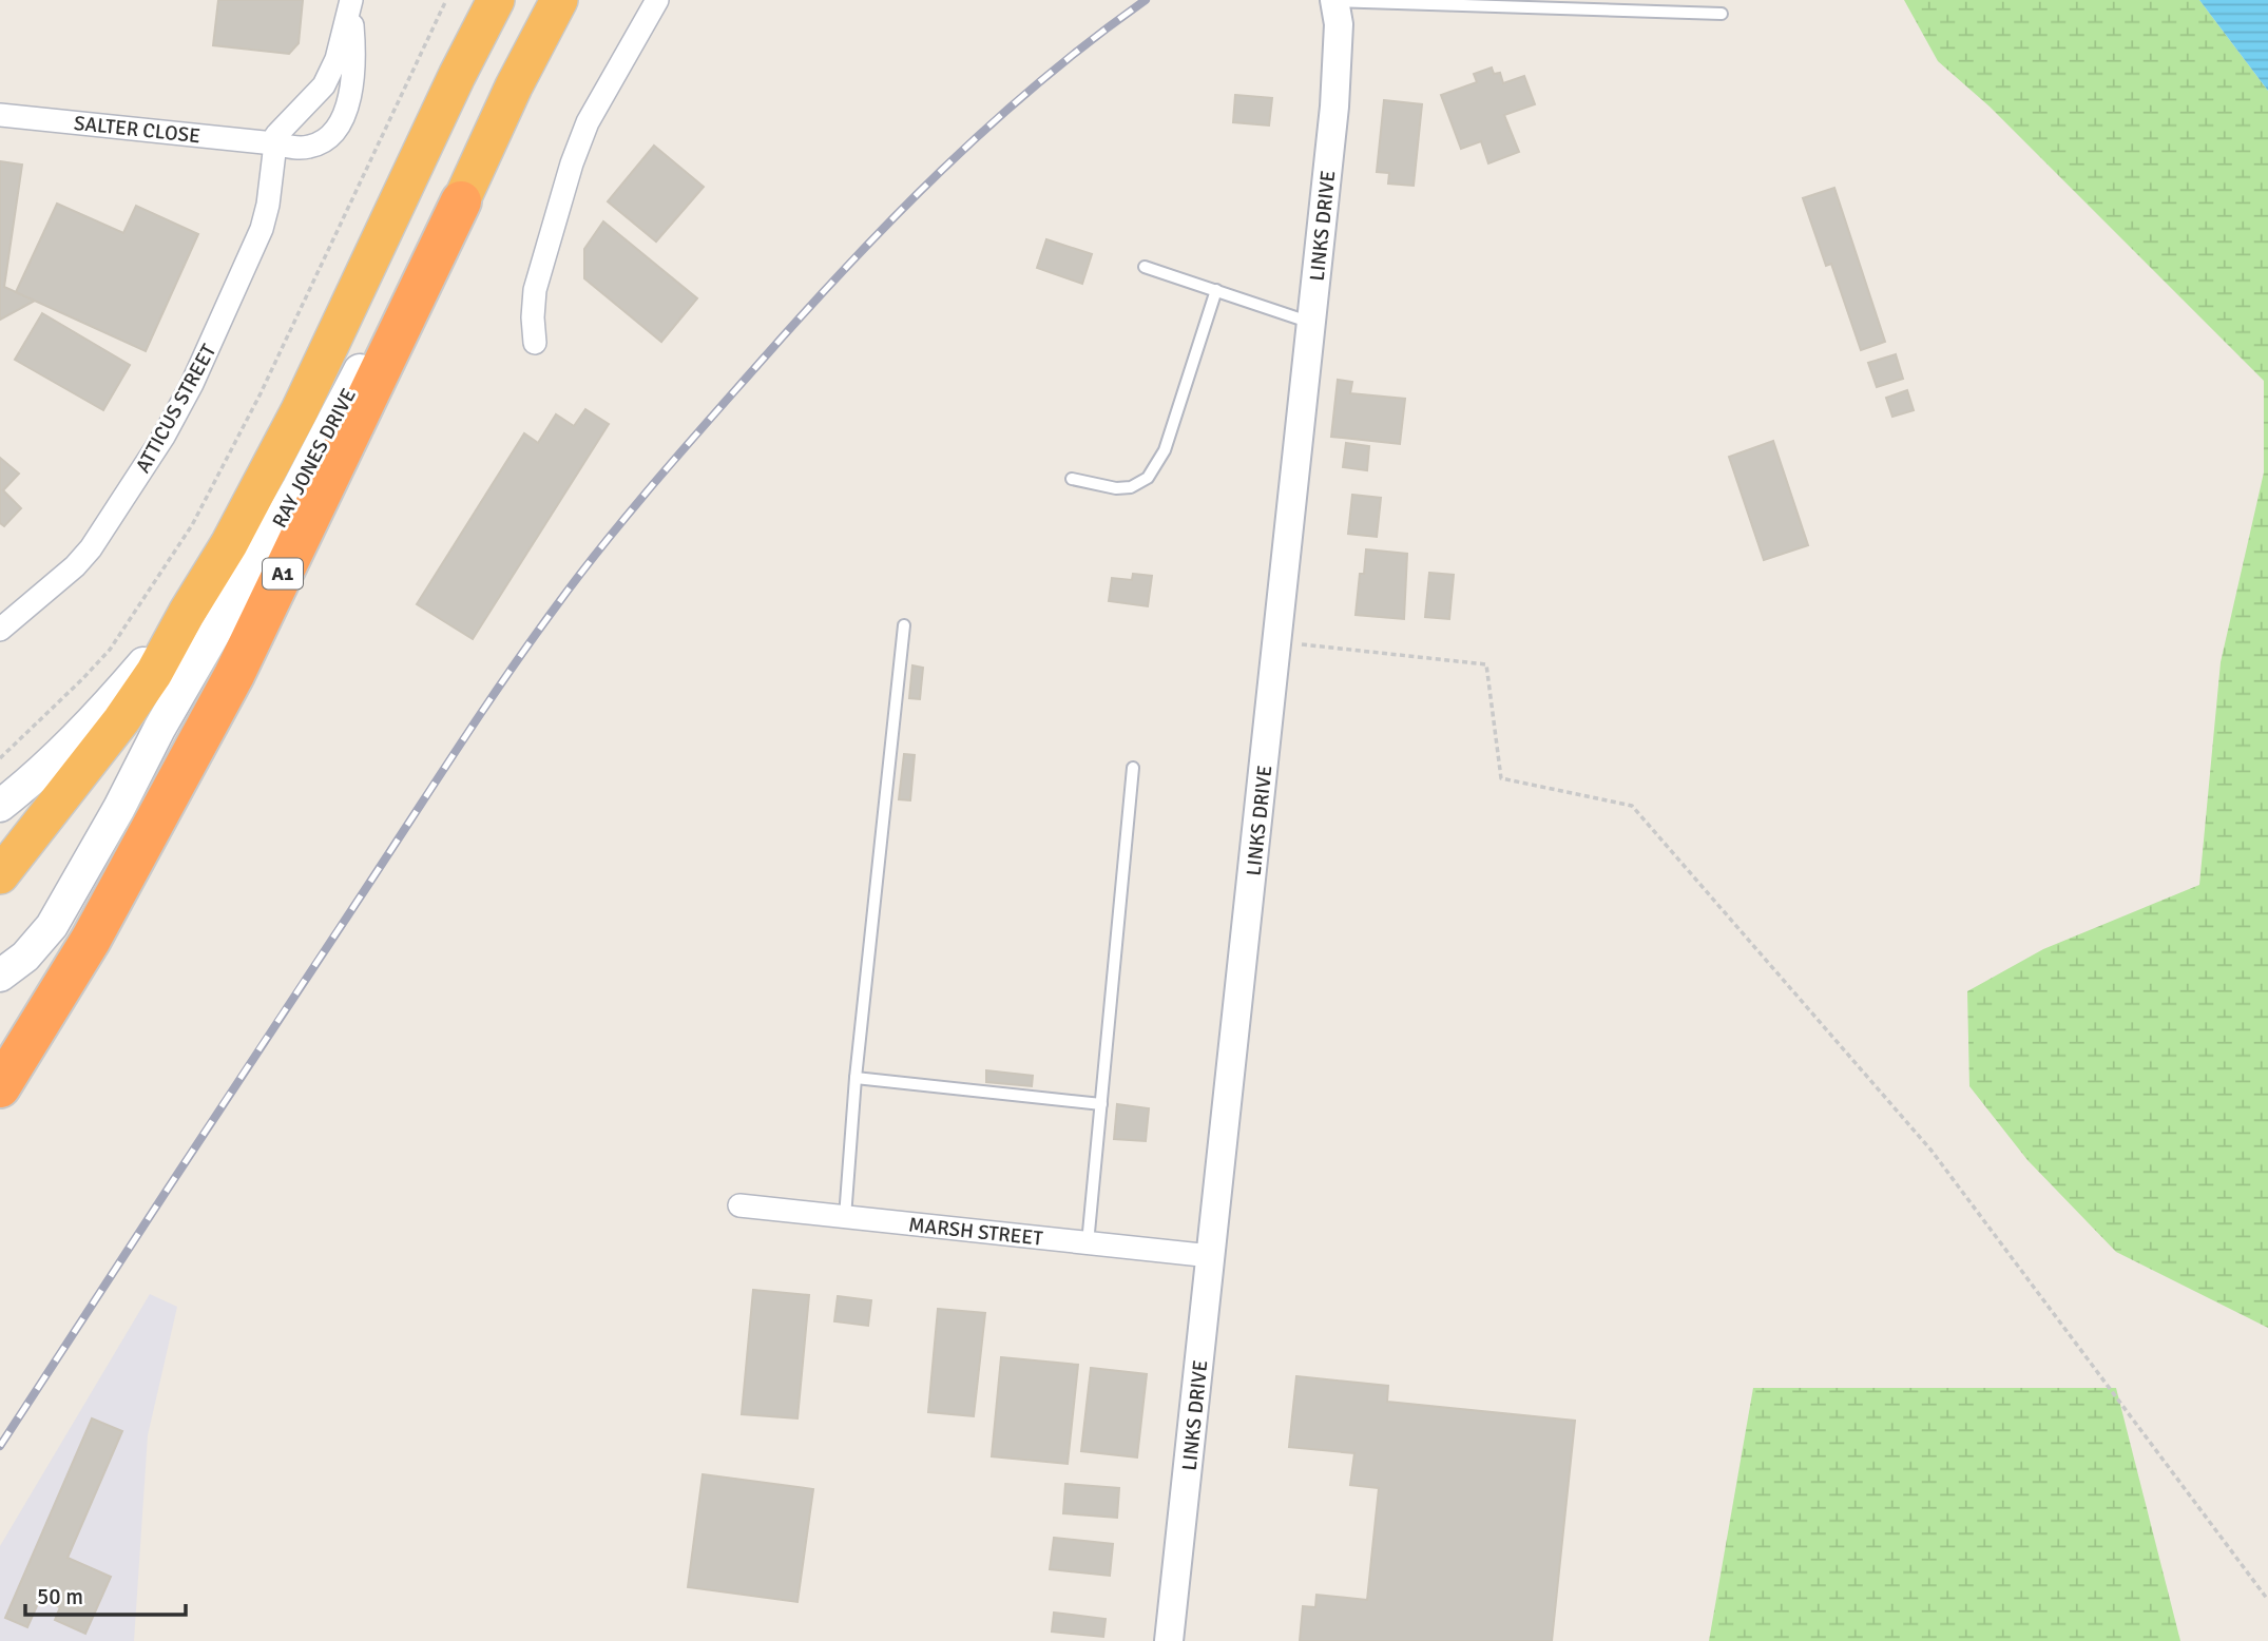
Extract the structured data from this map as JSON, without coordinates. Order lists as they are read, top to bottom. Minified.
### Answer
{"streets":{"highway":["RAY JONES DRIVE","A1"],"street":["SALTER CLOSE","LINKS DRIVE","ATTICUS STREET","MARSH STREET"]},"crossings":[["SALTER CLOSE","ATTICUS STREET"],["LINKS DRIVE","MARSH STREET"],["RAY JONES DRIVE","A1"]],"scale_bar":"50 m"}
